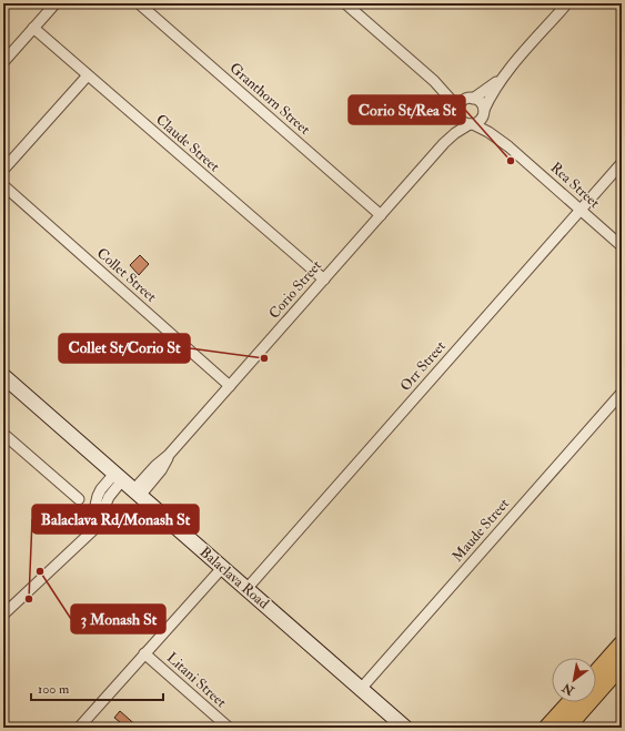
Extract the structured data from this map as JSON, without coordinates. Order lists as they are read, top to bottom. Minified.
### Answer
{"streets":{"main road":["Balaclava Road"],"street":["Granthorn Street","Claude Street","Rea Street","Collet Street","Corio Street","Orr Street","Maude Street","Litani Street"]},"crossings":[["Granthorn Street","Corio Street"],["Claude Street","Corio Street"],["Rea Street","Corio Street"],["Rea Street","Orr Street"],["Collet Street","Corio Street"],["Corio Street","Balaclava Road"],["Orr Street","Balaclava Road"],["Maude Street","Balaclava Road"]],"places":["Corio St/Rea St","Collet St/Corio St","3 Monash St","Balaclava Rd/Monash St"],"scale_bar":"100 m","north":"bottom left"}
